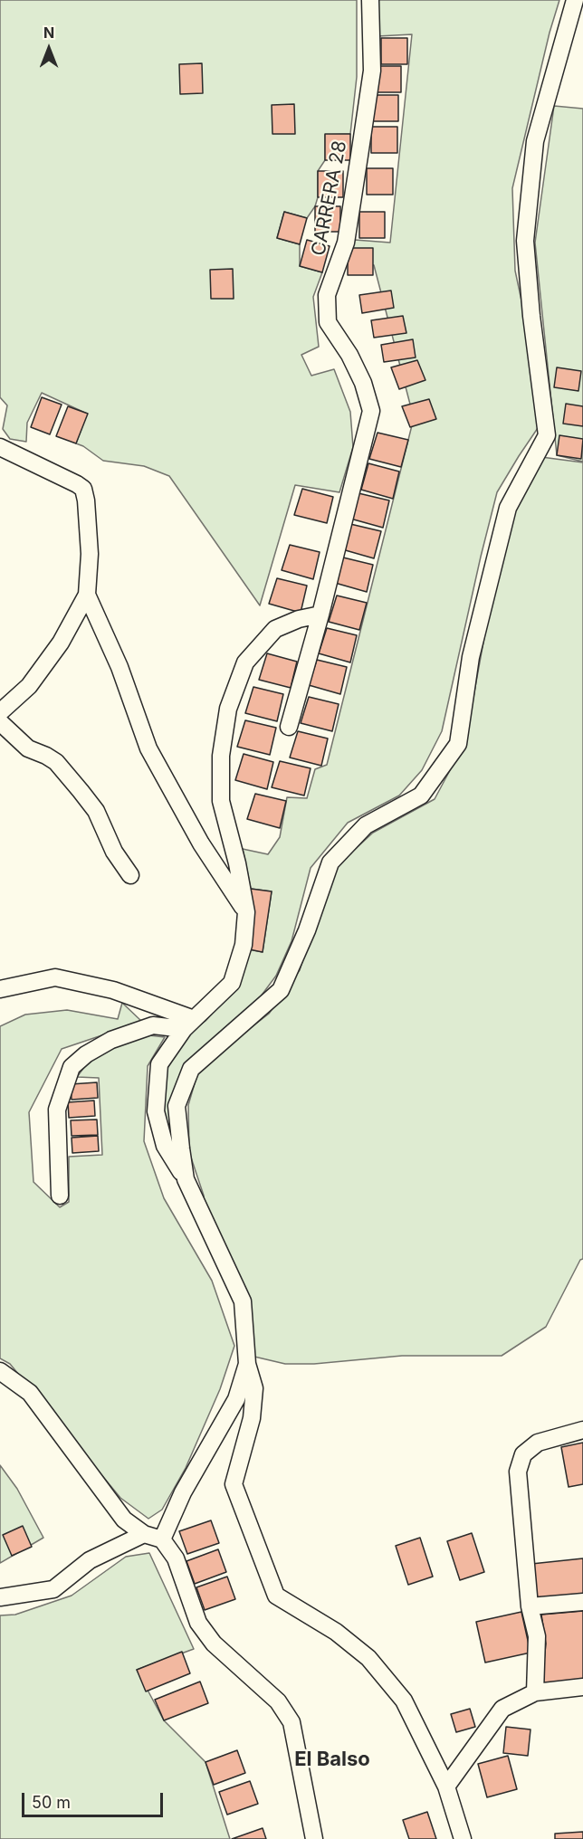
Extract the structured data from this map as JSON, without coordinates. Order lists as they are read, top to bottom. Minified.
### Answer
{"streets":{"street":["CARRERA 28"]},"districts":["El Balso"],"scale_bar":"50 m","north":"top"}
